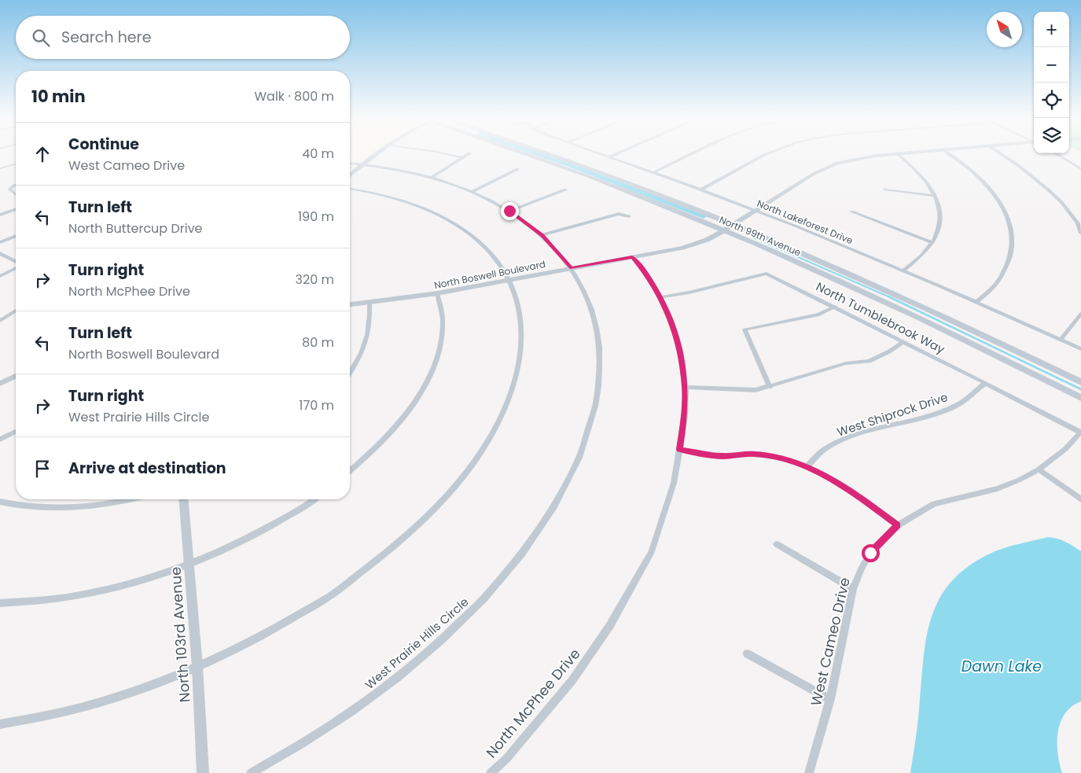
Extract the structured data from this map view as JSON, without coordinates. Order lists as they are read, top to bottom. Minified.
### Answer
{"streets":{"main road":["North 99th Avenue"],"street":["North Lakeforest Drive","North Boswell Boulevard","North Tumblebrook Way","West Shiprock Drive","North 103rd Avenue","West Cameo Drive","West Prairie Hills Circle","North McPhee Drive"]},"crossings":[["North Lakeforest Drive","North Boswell Boulevard"],["North 99th Avenue","North Boswell Boulevard"],["North Boswell Boulevard","West Prairie Hills Circle"],["North Boswell Boulevard","North McPhee Drive"],["North Tumblebrook Way","West Shiprock Drive"],["North Tumblebrook Way","West Cameo Drive"],["North Tumblebrook Way","North McPhee Drive"]],"water":["Dawn Lake"],"north":"top left","page":{"map_buttons":["+","−"],"search":"Search here","heading":["10 min","Walk · 800 m"],"list":[["Continue","West Cameo Drive","40 m"],["Turn left","North Buttercup Drive","190 m"],["Turn right","North McPhee Drive","320 m"],["Turn left","North Boswell Boulevard","80 m"],["Turn right","West Prairie Hills Circle","170 m"],"Arrive at destination"]}}
